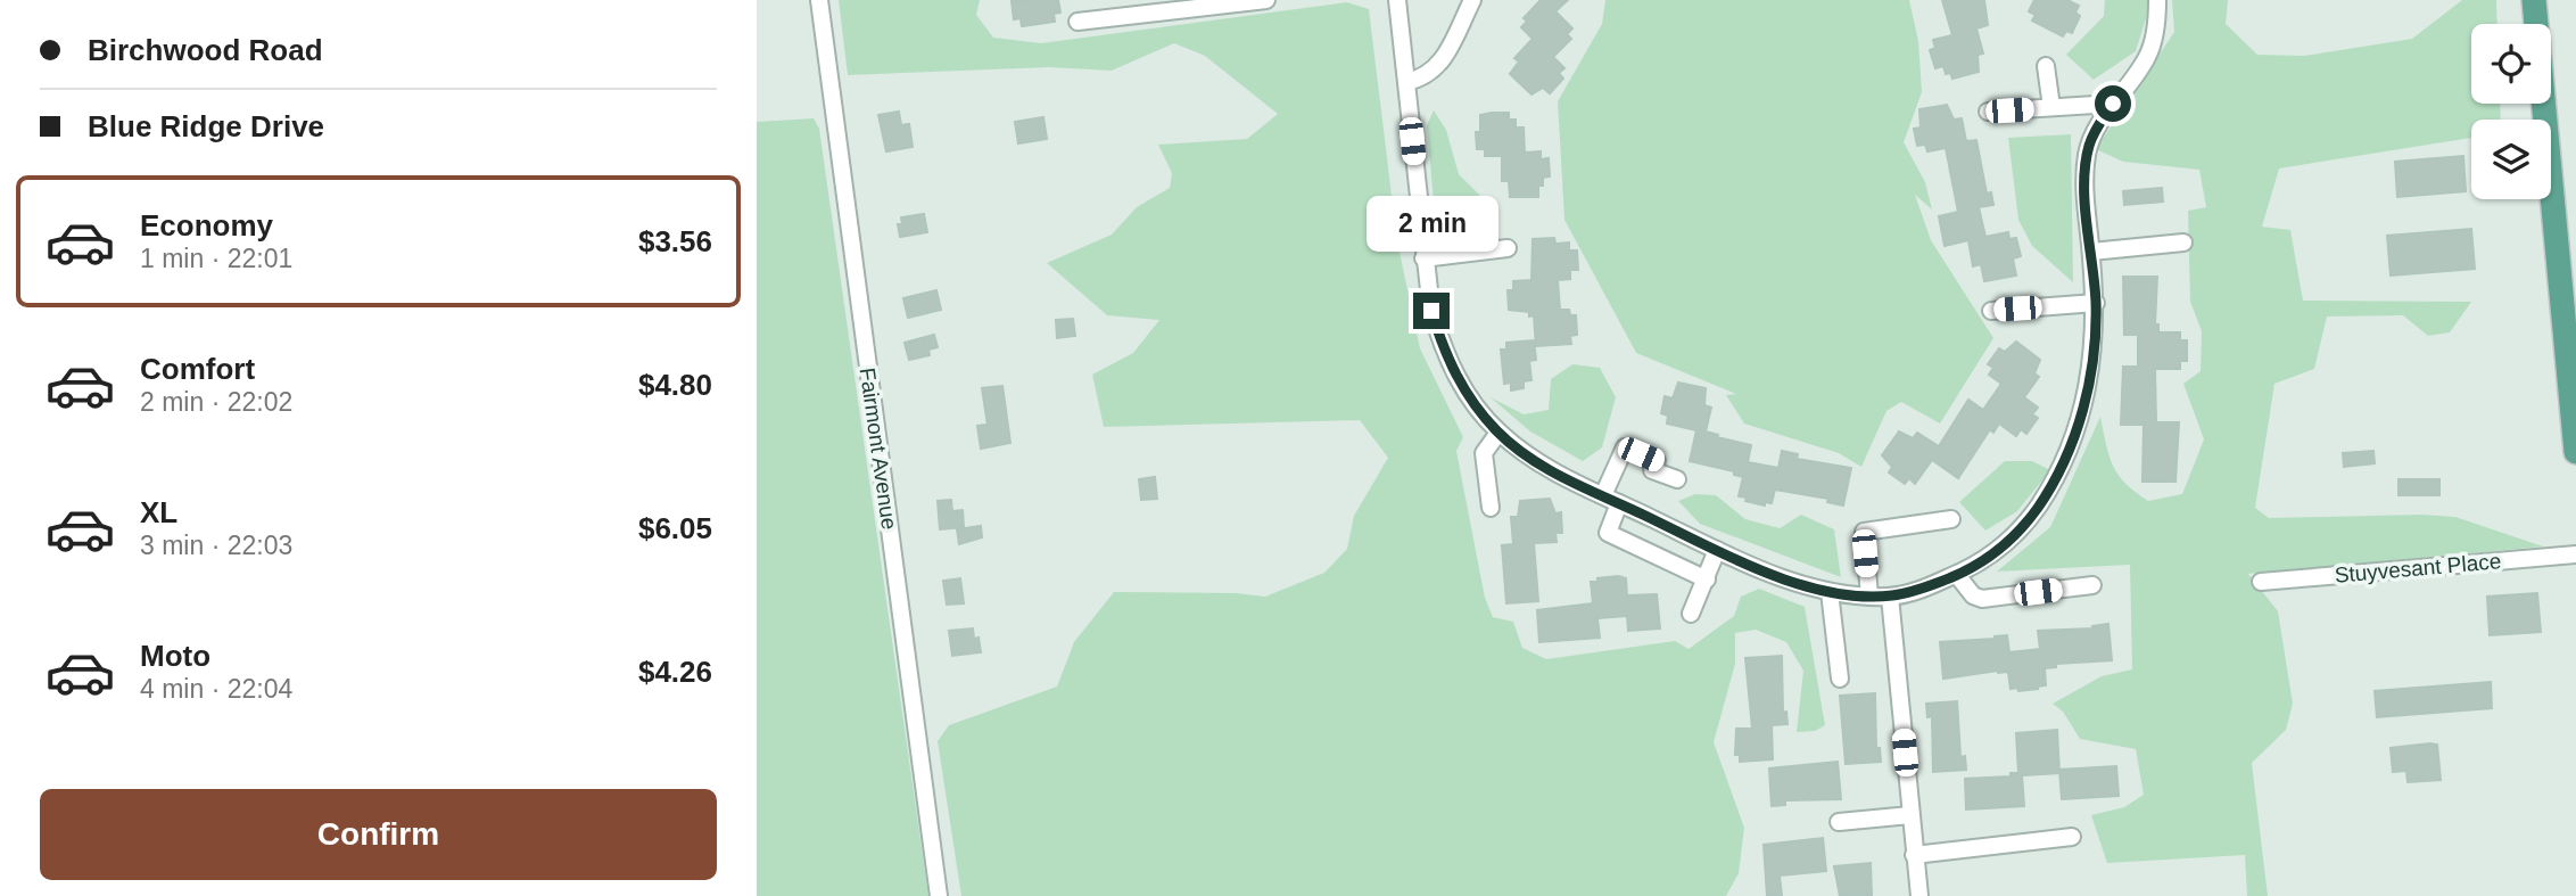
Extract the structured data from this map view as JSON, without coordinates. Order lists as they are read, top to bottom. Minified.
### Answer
{"streets":{"street":["Fairmont Avenue","Stuyvesant Place"]},"page":{"banner":["Birchwood Road","Blue Ridge Drive"],"list":[{"name":"Economy","note":"1 min · 22:01","value":"$3.56"},{"name":"Comfort","note":"2 min · 22:02","value":"$4.80"},{"name":"XL","note":"3 min · 22:03","value":"$6.05"},{"name":"Moto","note":"4 min · 22:04","value":"$4.26"}],"bubble":"2 min","buttons":"Confirm"}}
